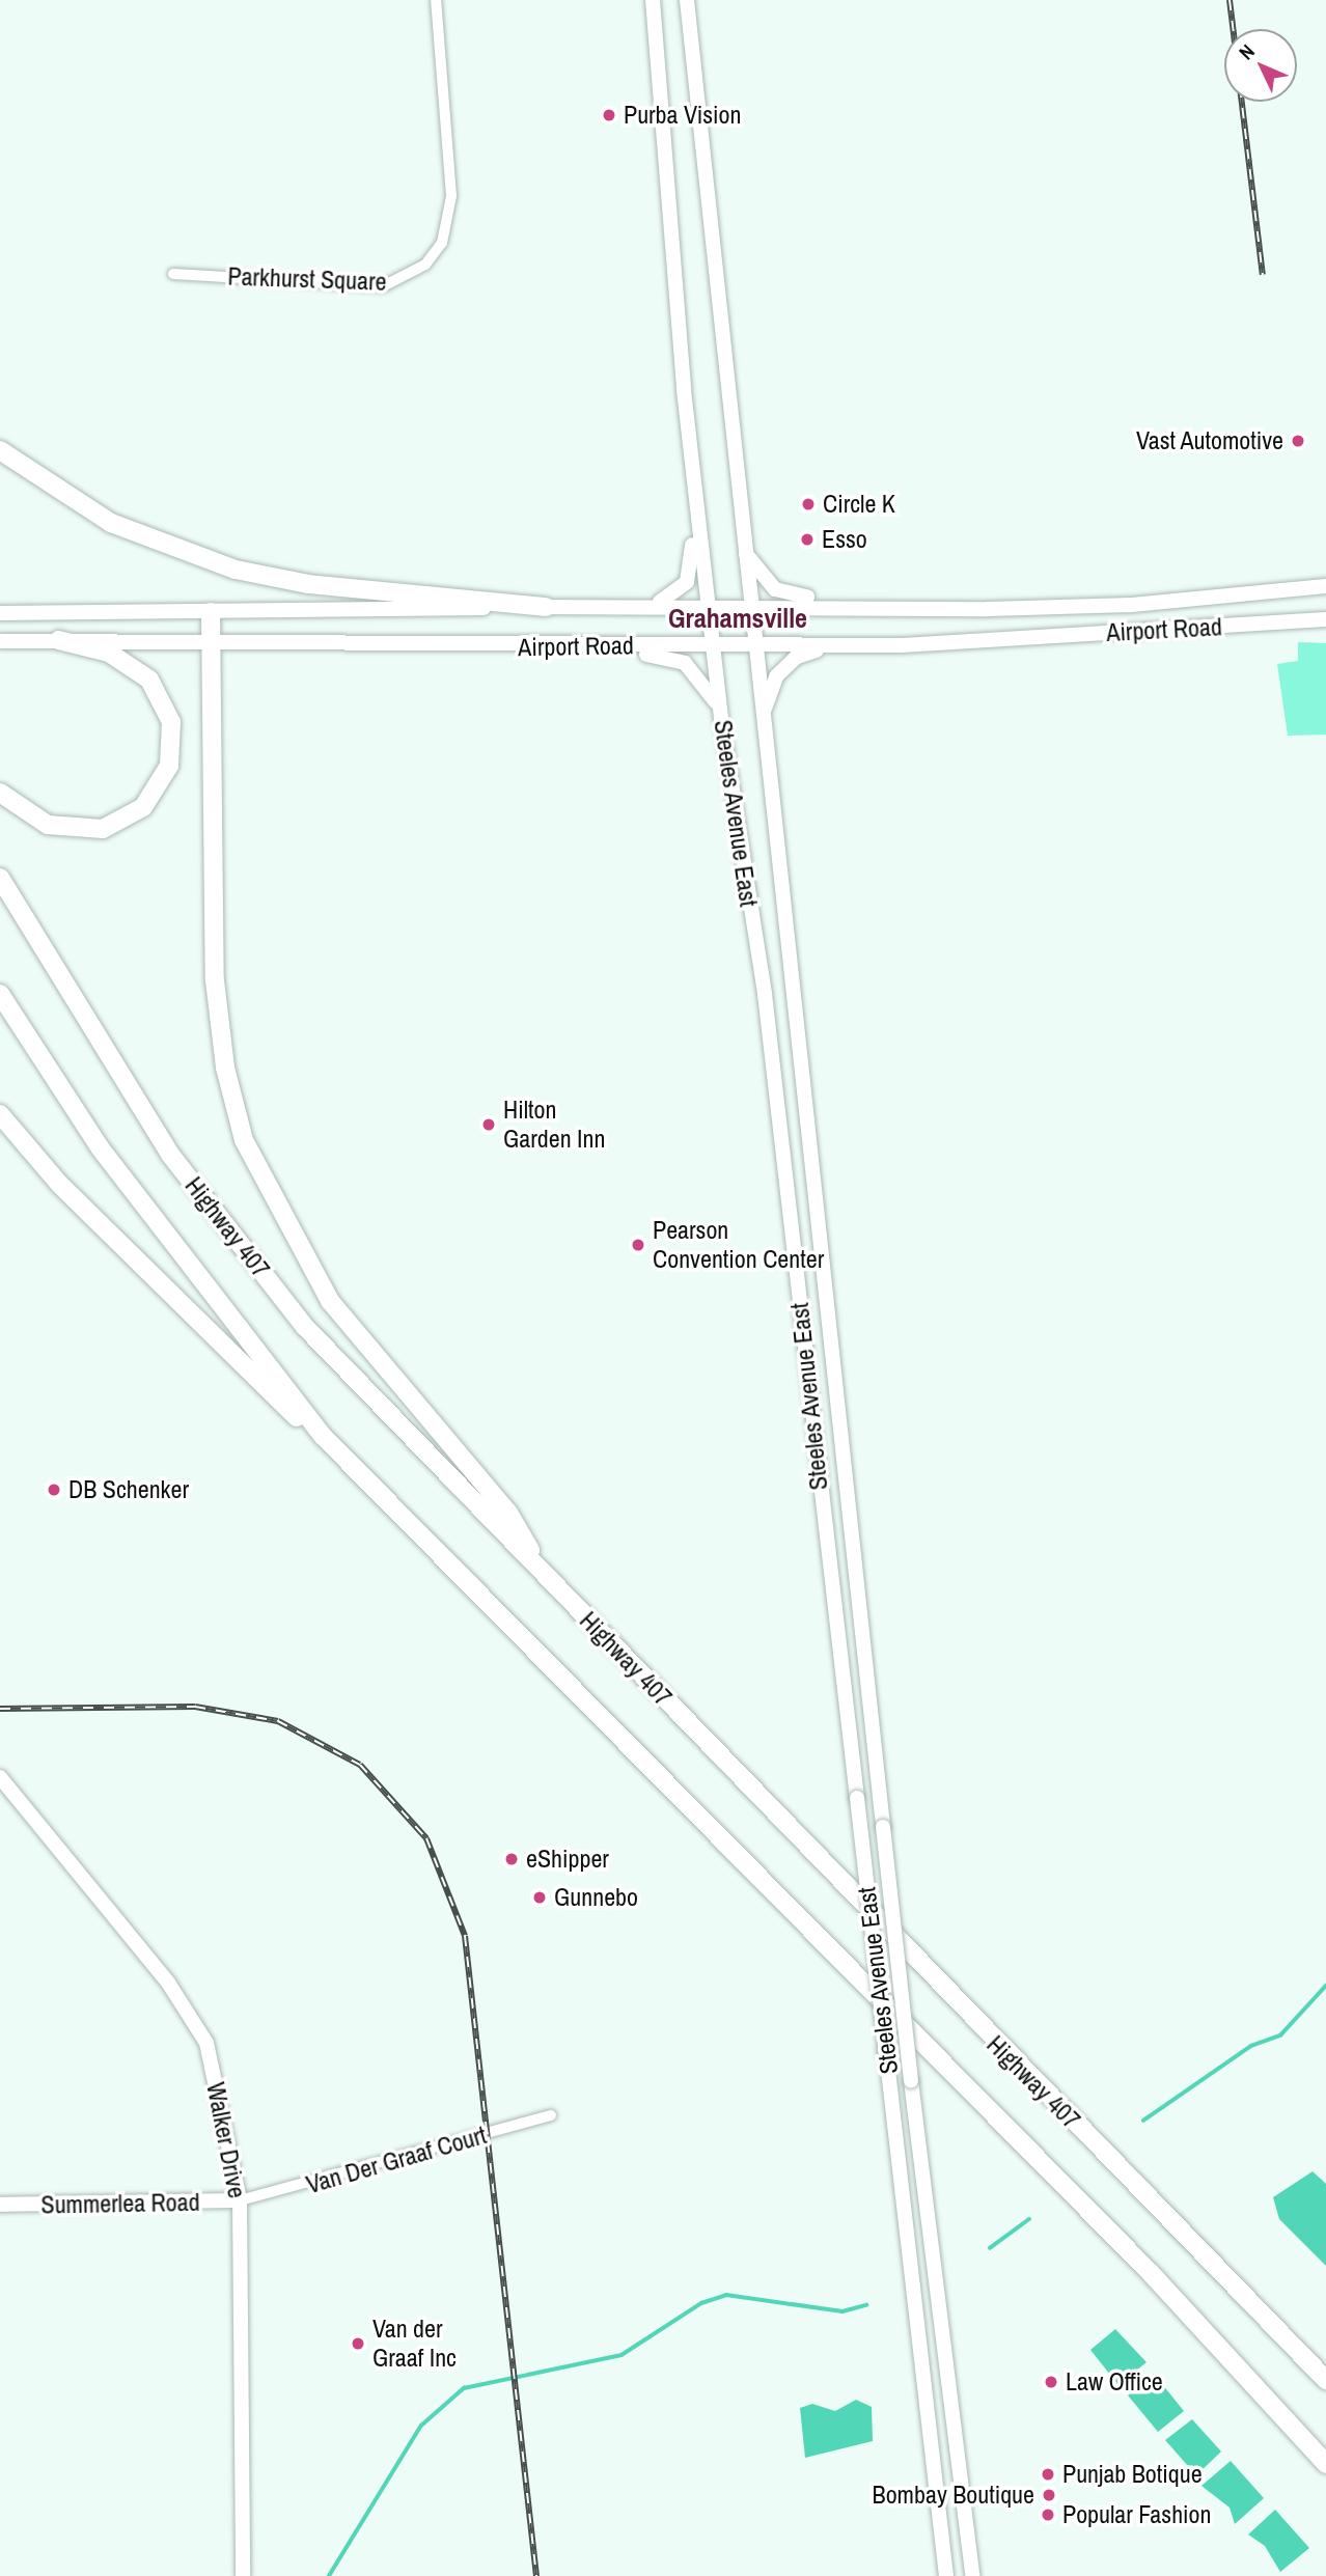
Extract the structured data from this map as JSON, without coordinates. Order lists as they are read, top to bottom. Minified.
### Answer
{"streets":{"highway":["Highway 407"],"main road":["Airport Road","Steeles Avenue East","Walker Drive","Summerlea Road"],"street":["Parkhurst Square","Van Der Graaf Court"]},"crossings":[["Airport Road","Steeles Avenue East"],["Walker Drive","Van Der Graaf Court"],["Walker Drive","Summerlea Road"],["Van Der Graaf Court","Summerlea Road"]],"districts":["Grahamsville"],"places":["Purba Vision","Vast Automotive","Circle K","Esso","Hilton Garden Inn","Pearson Convention Center","DB Schenker","eShipper","Gunnebo","Van der Graaf Inc","Law Office","Punjab Botique","Bombay Boutique","Popular Fashion"],"north":"top left"}
